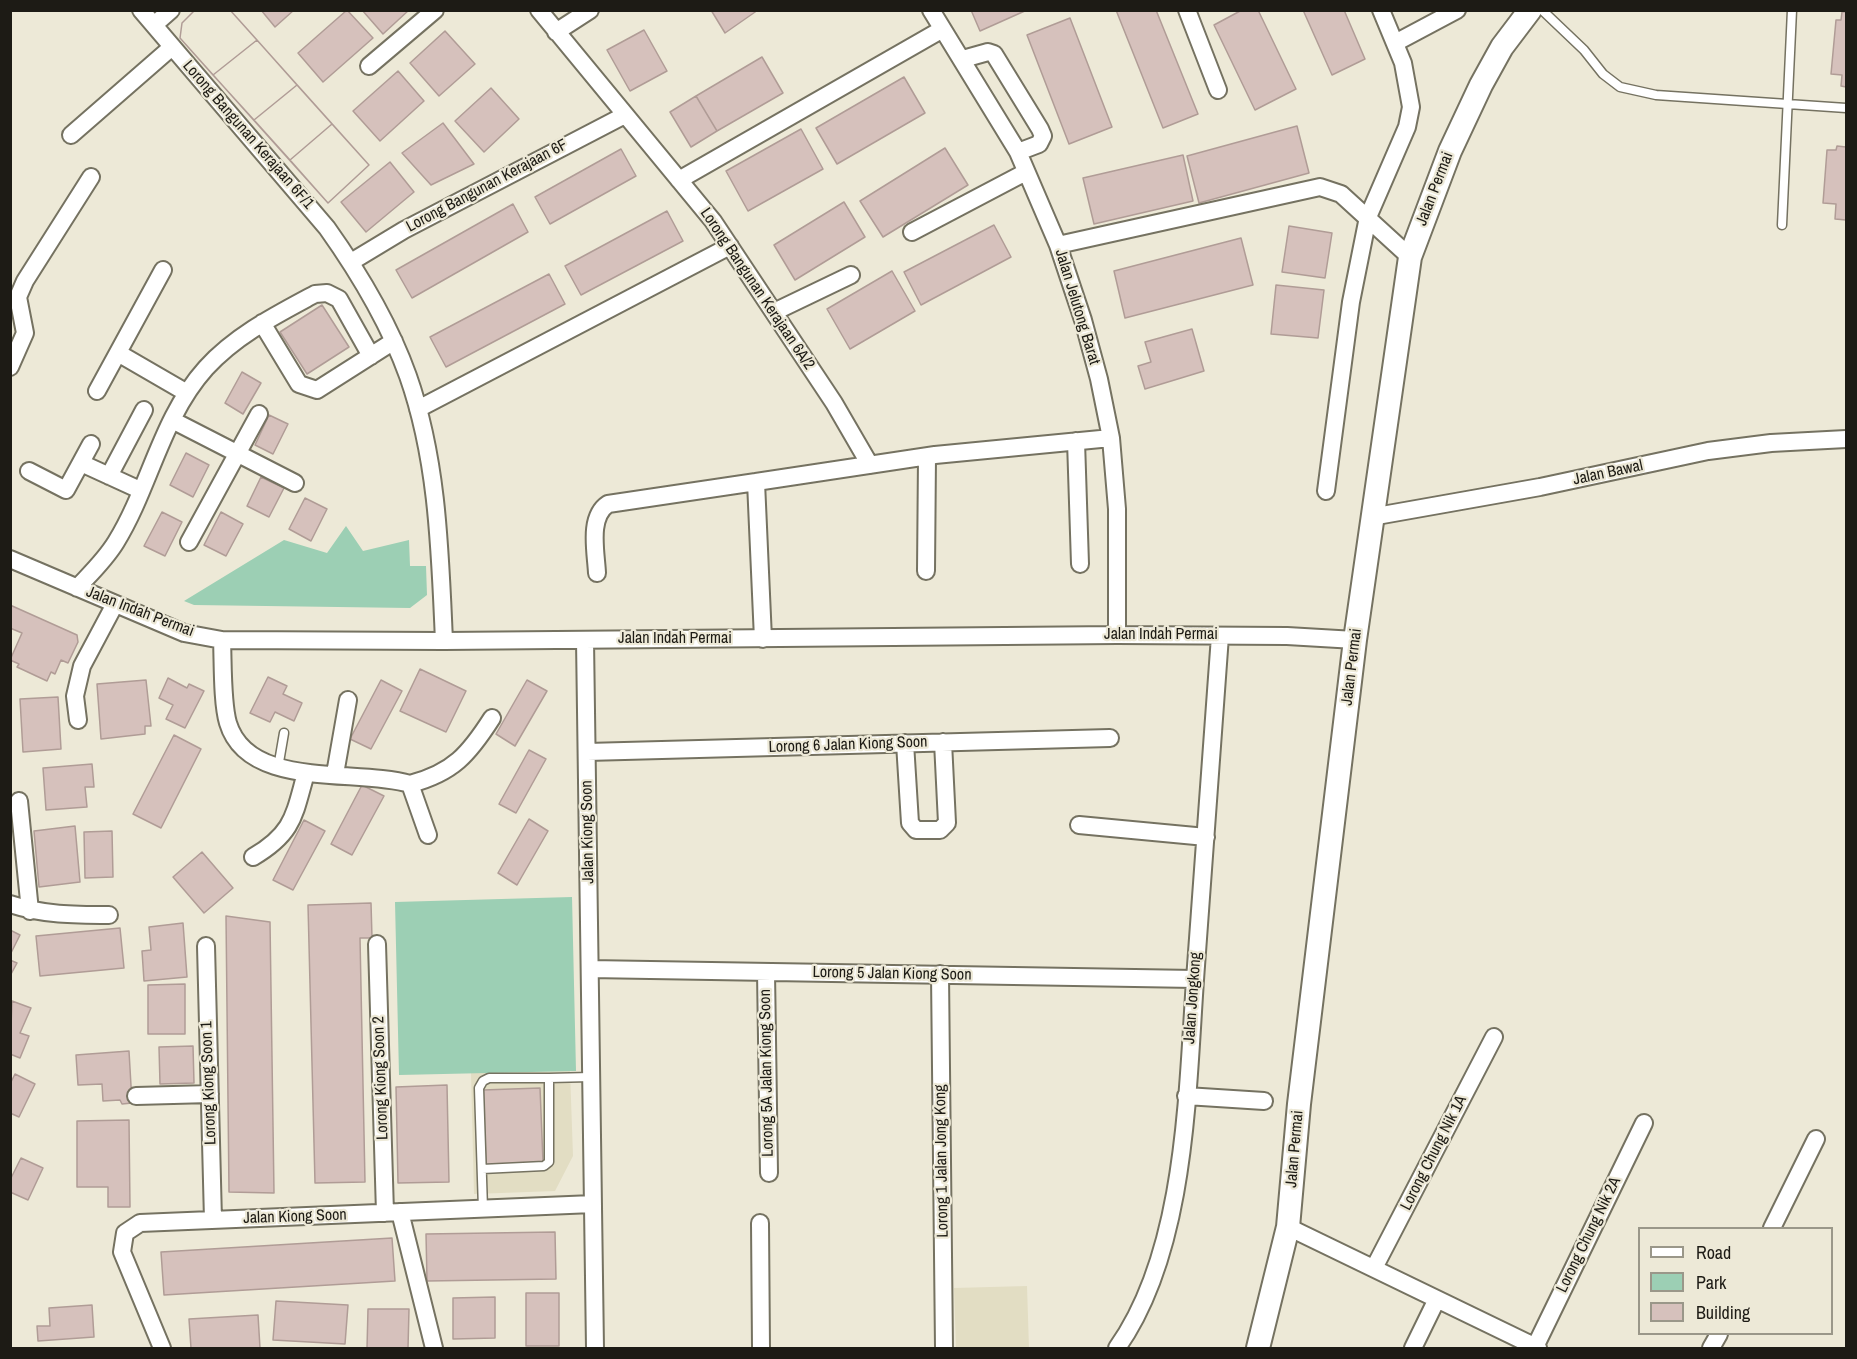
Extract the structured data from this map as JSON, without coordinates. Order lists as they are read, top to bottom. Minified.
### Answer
{"streets":{"street":["Lorong Bangunan Kerajaan 6F/1","Lorong Bangunan Kerajaan 6F","Jalan Permai","Lorong Bangunan Kerajaan 6A/2","Jalan Jelutong Barat","Jalan Bawal","Jalan Indah Permai","Lorong 6 Jalan Kiong Soon","Jalan Kiong Soon","Lorong 5 Jalan Kiong Soon","Jalan Jongkong","Lorong 5A Jalan Kiong Soon","Lorong Kiong Soon 2","Lorong Kiong Soon 1","Lorong Chung Nik 1A","Lorong 1 Jalan Jong Kong","Lorong Chung Nik 2A"]},"crossings":[["Lorong Bangunan Kerajaan 6F/1","Lorong Bangunan Kerajaan 6F"],["Lorong Bangunan Kerajaan 6F/1","Jalan Indah Permai"],["Lorong Bangunan Kerajaan 6F","Lorong Bangunan Kerajaan 6A/2"],["Jalan Permai","Jalan Bawal"],["Jalan Permai","Jalan Indah Permai"],["Jalan Jelutong Barat","Jalan Indah Permai"],["Jalan Indah Permai","Jalan Kiong Soon"],["Jalan Indah Permai","Jalan Jongkong"],["Lorong 6 Jalan Kiong Soon","Jalan Kiong Soon"],["Jalan Kiong Soon","Lorong 5 Jalan Kiong Soon"],["Jalan Kiong Soon","Lorong Kiong Soon 2"],["Jalan Kiong Soon","Lorong Kiong Soon 1"],["Lorong 5 Jalan Kiong Soon","Jalan Jongkong"],["Lorong 5 Jalan Kiong Soon","Lorong 5A Jalan Kiong Soon"],["Lorong 5 Jalan Kiong Soon","Lorong 1 Jalan Jong Kong"]],"legend":["Road","Park","Building"]}
